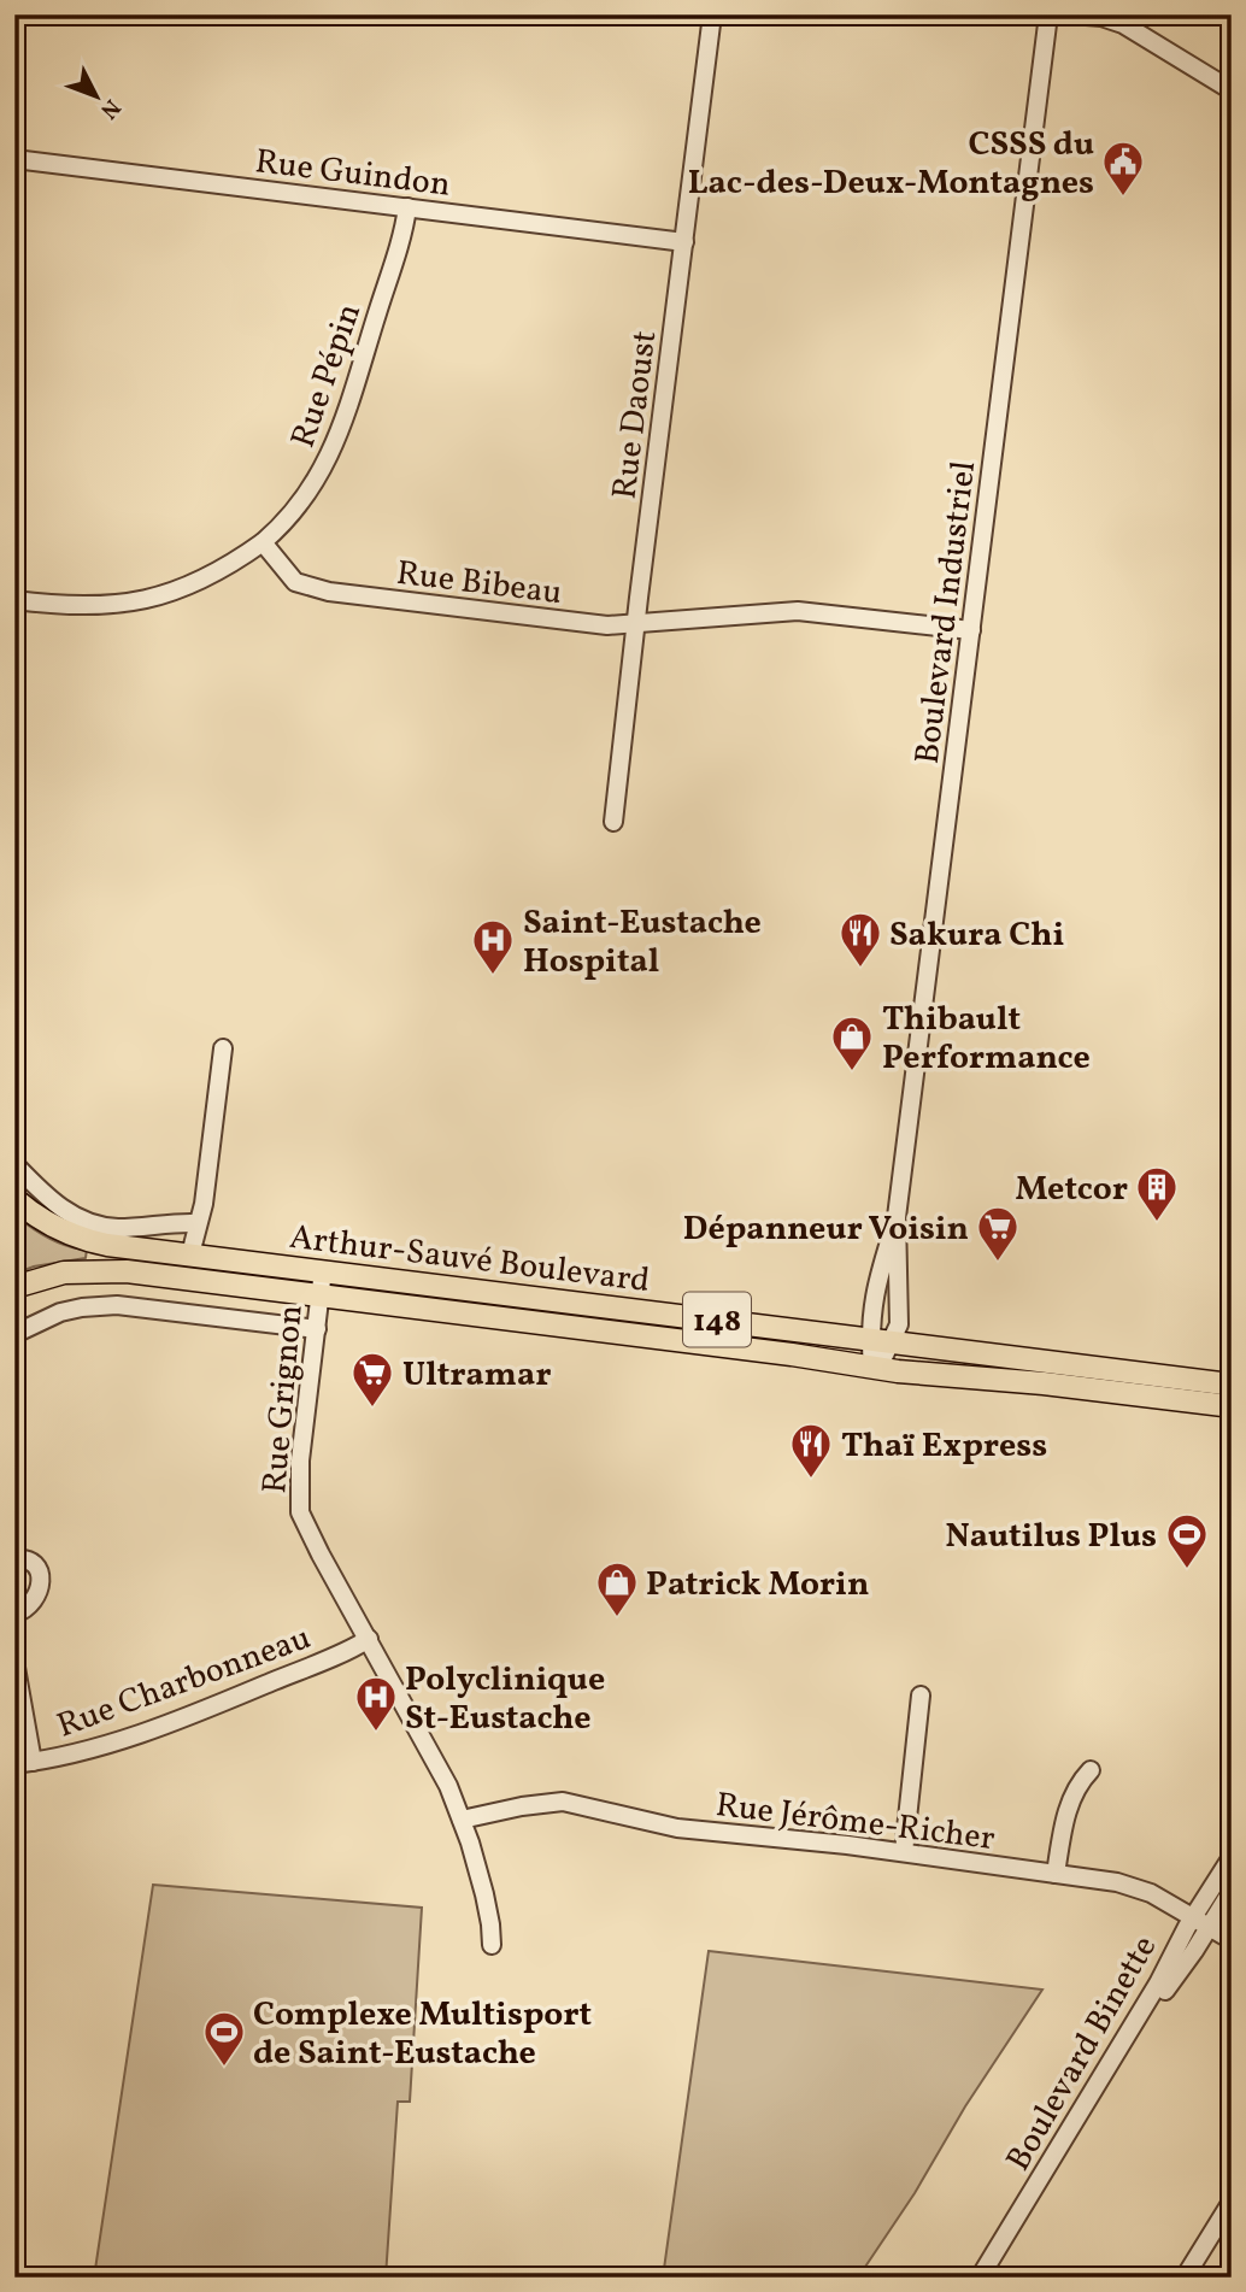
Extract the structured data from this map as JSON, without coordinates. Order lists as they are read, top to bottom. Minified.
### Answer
{"streets":{"main road":["Arthur-Sauvé Boulevard","148"],"street":["Rue Guindon","Rue Pépin","Rue Daoust","Rue Bibeau","Boulevard Industriel","Rue Grignon","Rue Charbonneau","Rue Jérôme-Richer","Boulevard Binette"]},"crossings":[["Rue Guindon","Rue Pépin"],["Rue Guindon","Rue Daoust"],["Rue Pépin","Rue Bibeau"],["Rue Daoust","Rue Bibeau"],["Rue Bibeau","Boulevard Industriel"],["Boulevard Industriel","Arthur-Sauvé Boulevard"],["Arthur-Sauvé Boulevard","Rue Grignon"],["Rue Grignon","Rue Charbonneau"],["Rue Grignon","Rue Jérôme-Richer"],["Rue Jérôme-Richer","Boulevard Binette"]],"places":{"public building":["CSSS du Lac-des-Deux-Montagnes"],"restaurant":["Sakura Chi","Thaï Express"],"hospital":["Saint-Eustache Hospital","Polyclinique St-Eustache"],"shop":["Thibault Performance","Patrick Morin"],"building":["Metcor"],"supermarket":["Dépanneur Voisin","Ultramar"],"sports":["Nautilus Plus","Complexe Multisport de Saint-Eustache"]},"north":"bottom right"}
